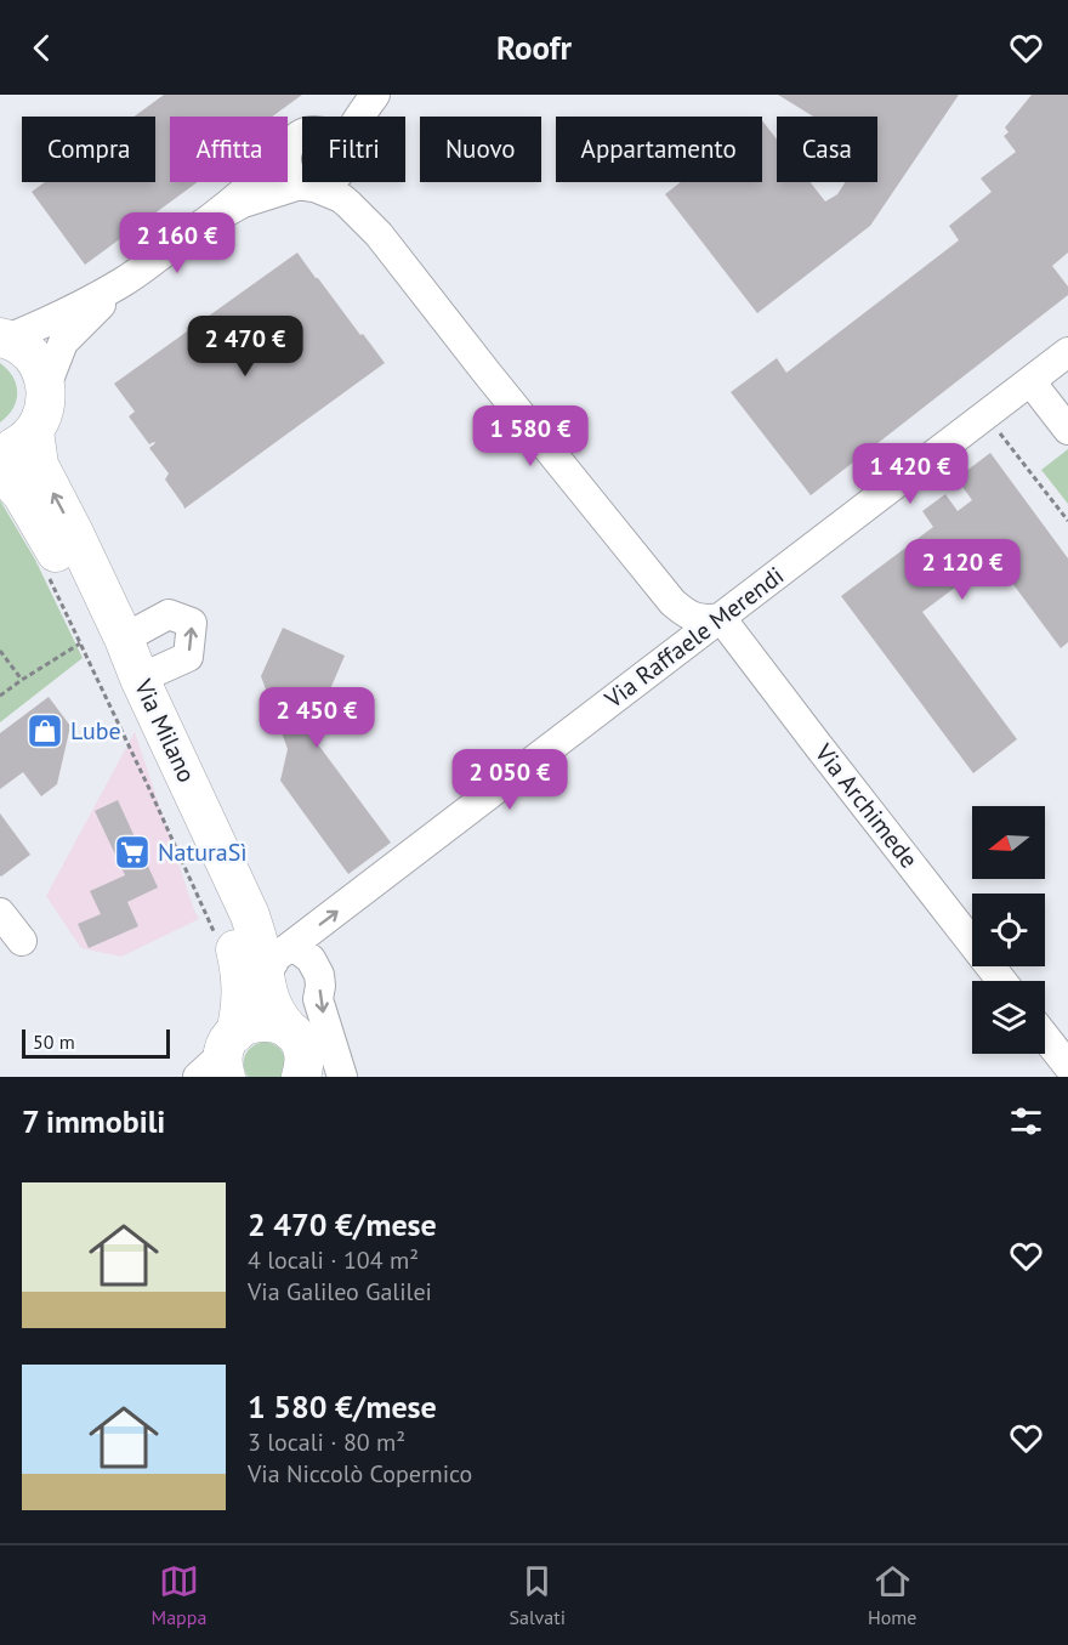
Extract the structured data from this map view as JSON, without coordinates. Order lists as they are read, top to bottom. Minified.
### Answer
{"streets":{"main road":["Via Milano"],"street":["Via Raffaele Merendi","Via Archimede"]},"crossings":[["Via Raffaele Merendi","Via Milano"],["Via Raffaele Merendi","Via Archimede"]],"one_way":["Via Raffaele Merendi"],"places":{"shop":["Lube"],"supermarket":["NaturaSì"]},"scale_bar":"50 m","north":"left","page":{"header":"Roofr","chip":["Compra","Affitta","Filtri","Nuovo","Appartamento","Casa"],"price":["2 160 €","2 470 €","1 580 €","1 420 €","2 120 €","2 450 €","2 050 €"],"scale":"50 m","heading":"7 immobili","list":[{"name":"2 470 €/mese","note":"4 locali · 104 m² · Via Galileo Galilei"},{"name":"1 580 €/mese","note":"3 locali · 80 m² · Via Niccolò Copernico"}],"tabs":["Mappa","Salvati","Home"]}}
